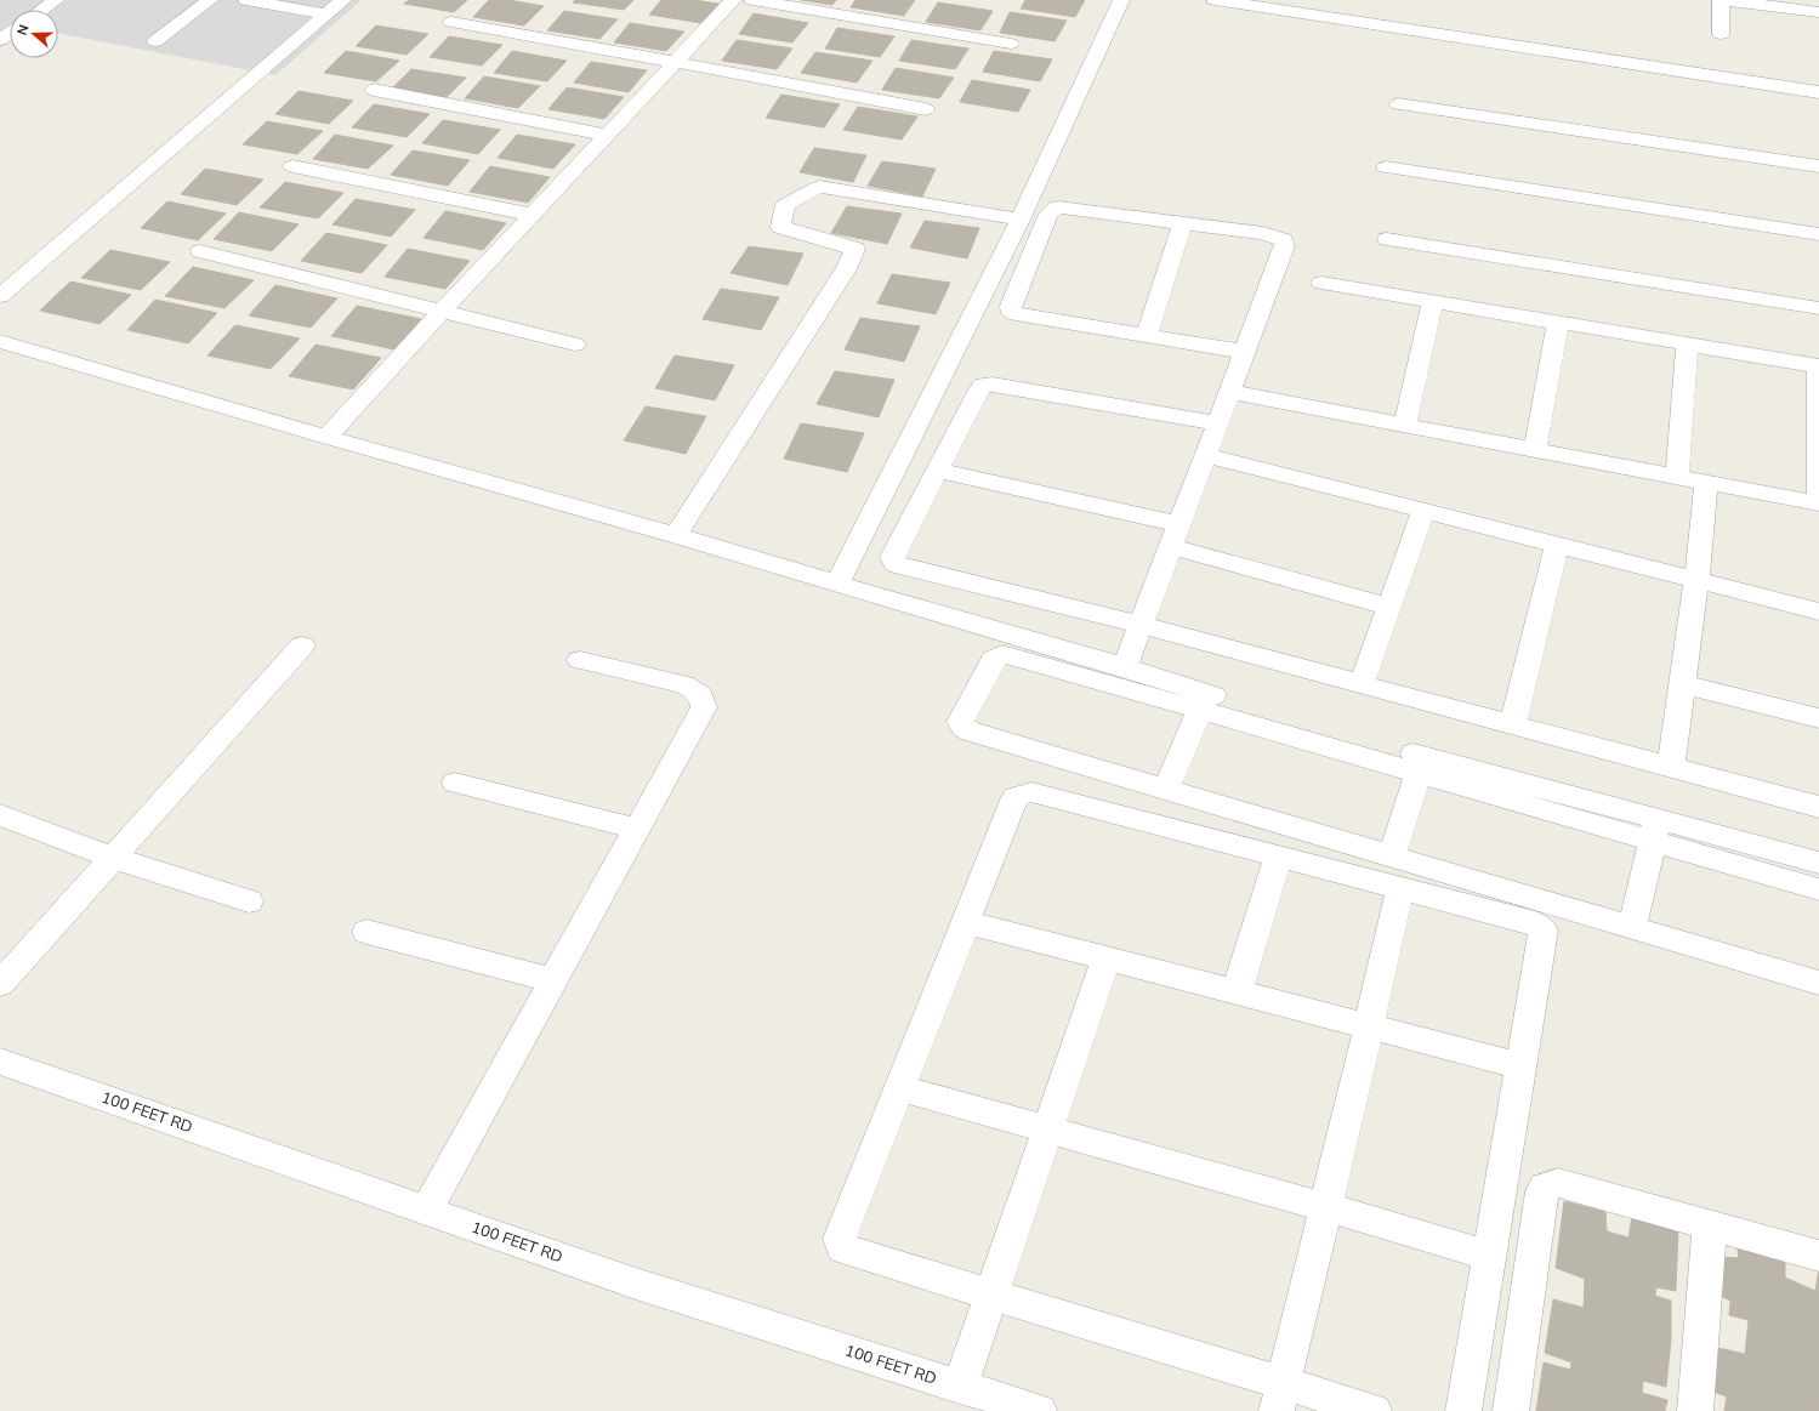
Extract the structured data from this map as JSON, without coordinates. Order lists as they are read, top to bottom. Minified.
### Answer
{"streets":{"street":["100 FEET RD"]},"north":"left"}
